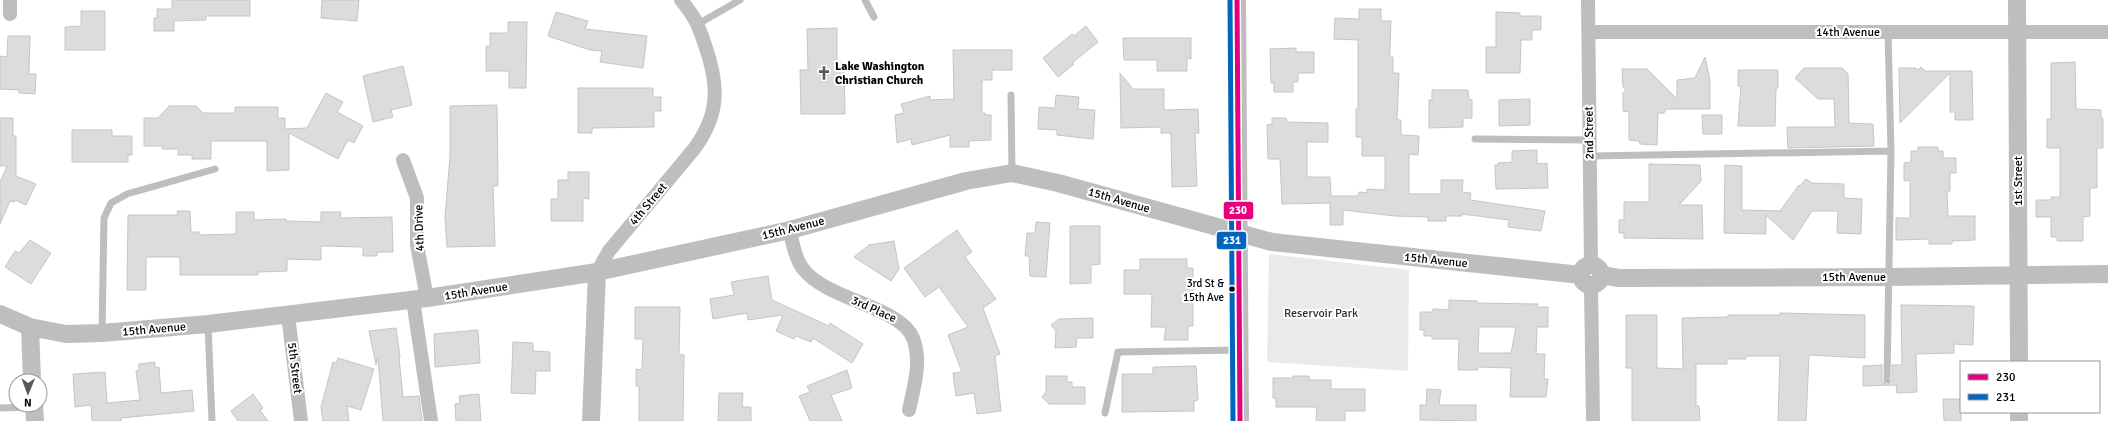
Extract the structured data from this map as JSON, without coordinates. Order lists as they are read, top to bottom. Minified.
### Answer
{"streets":{"street":["14th Avenue","2nd Street","1st Street","15th Avenue","4th Street","4th Drive","3rd Place","5th Street"]},"crossings":[["14th Avenue","2nd Street"],["14th Avenue","1st Street"],["2nd Street","15th Avenue"],["1st Street","15th Avenue"],["15th Avenue","4th Street"],["15th Avenue","4th Drive"],["15th Avenue","3rd Place"],["15th Avenue","5th Street"]],"parks":["Reservoir Park"],"places":{"church":["Lake Washington Christian Church"],"other":["3rd St & 15th Ave"]},"lines":["transit line 230","transit line 231"],"legend":["230","231"],"north":"bottom"}
